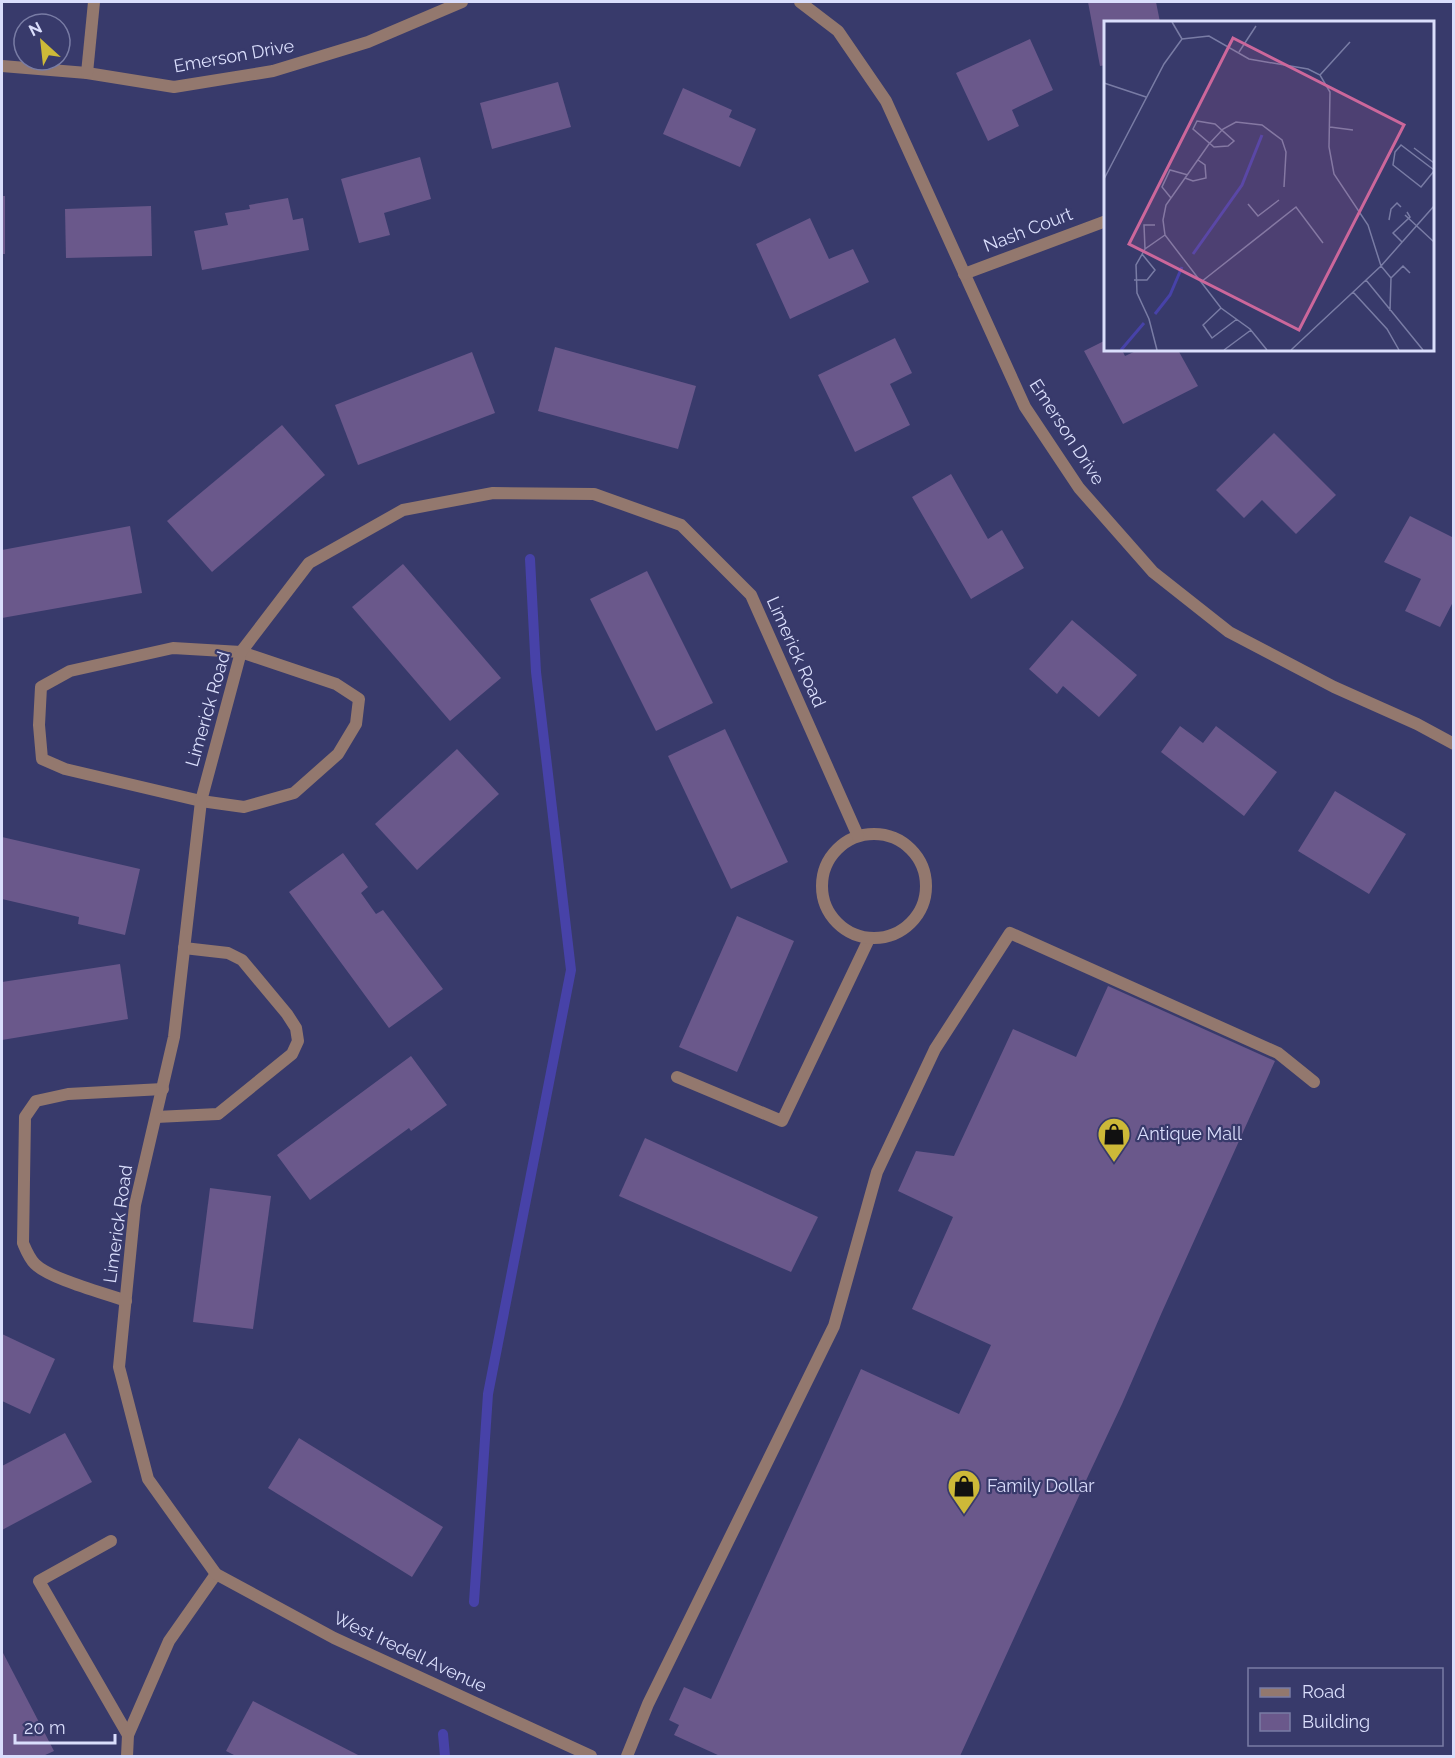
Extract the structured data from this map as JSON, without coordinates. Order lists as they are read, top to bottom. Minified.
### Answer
{"streets":{"street":["Emerson Drive","Nash Court","Limerick Road","West Iredell Avenue"]},"crossings":[["Emerson Drive","Nash Court"],["Limerick Road","West Iredell Avenue"]],"places":{"shop":["Antique Mall","Family Dollar"]},"legend":["Road","Building"],"scale_bar":"20 m","north":"top left"}
